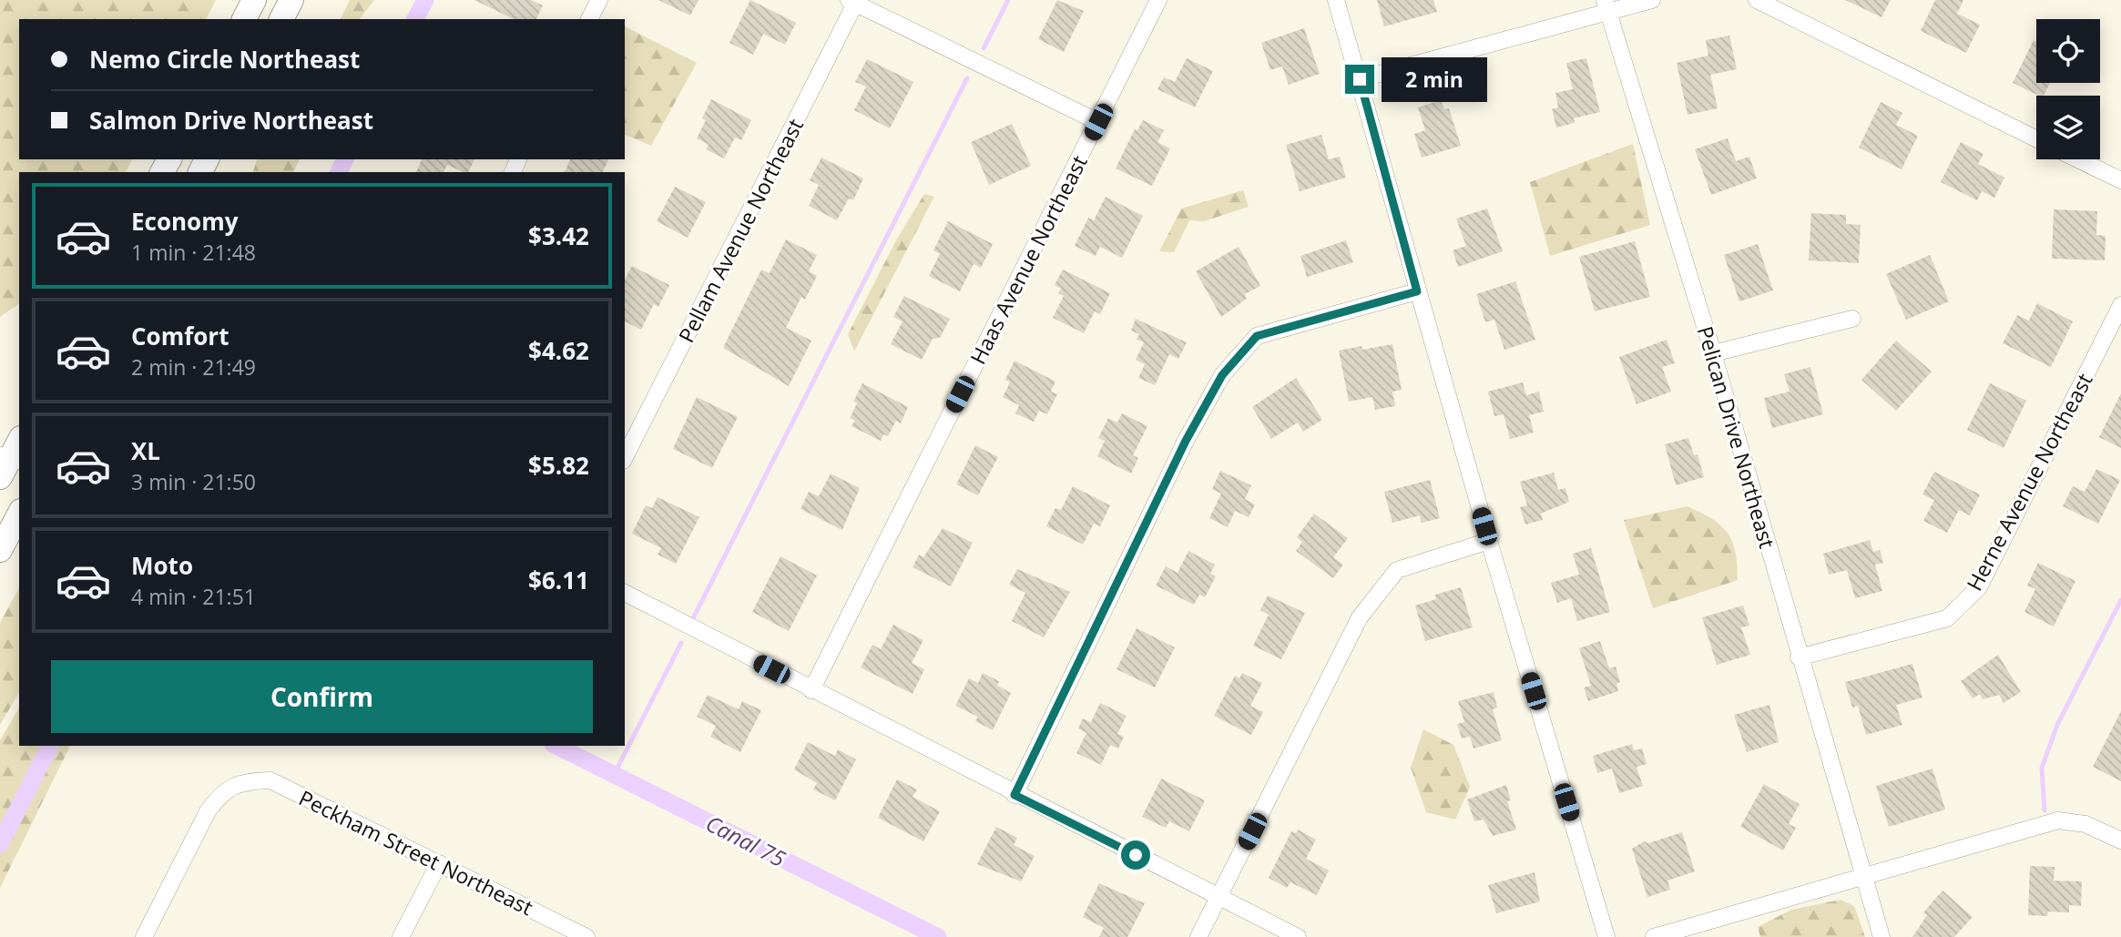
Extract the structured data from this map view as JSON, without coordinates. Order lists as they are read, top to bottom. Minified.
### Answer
{"streets":{"street":["Pellam Avenue Northeast","Haas Avenue Northeast","Pelican Drive Northeast","Herne Avenue Northeast","Peckham Street Northeast"]},"crossings":[["Pelican Drive Northeast","Herne Avenue Northeast"]],"water":["Canal 75"],"page":{"banner":["Nemo Circle Northeast","Salmon Drive Northeast"],"bubble":"2 min","list":[{"name":"Economy","note":"1 min · 21:48","value":"$3.42"},{"name":"Comfort","note":"2 min · 21:49","value":"$4.62"},{"name":"XL","note":"3 min · 21:50","value":"$5.82"},{"name":"Moto","note":"4 min · 21:51","value":"$6.11"}],"buttons":"Confirm"}}
